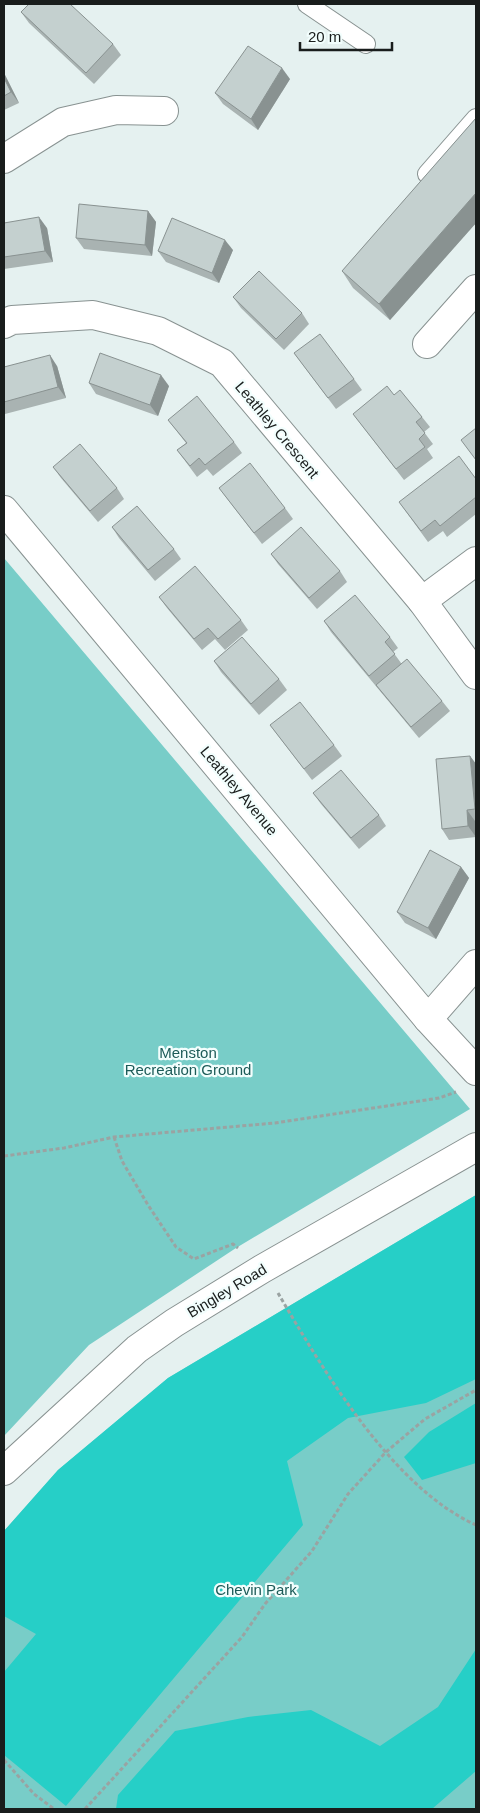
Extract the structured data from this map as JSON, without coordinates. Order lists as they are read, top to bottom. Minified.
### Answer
{"streets":{"street":["Leathley Crescent","Leathley Avenue","Bingley Road"]},"parks":["Menston Recreation Ground","Chevin Park"],"scale_bar":"20 m"}
